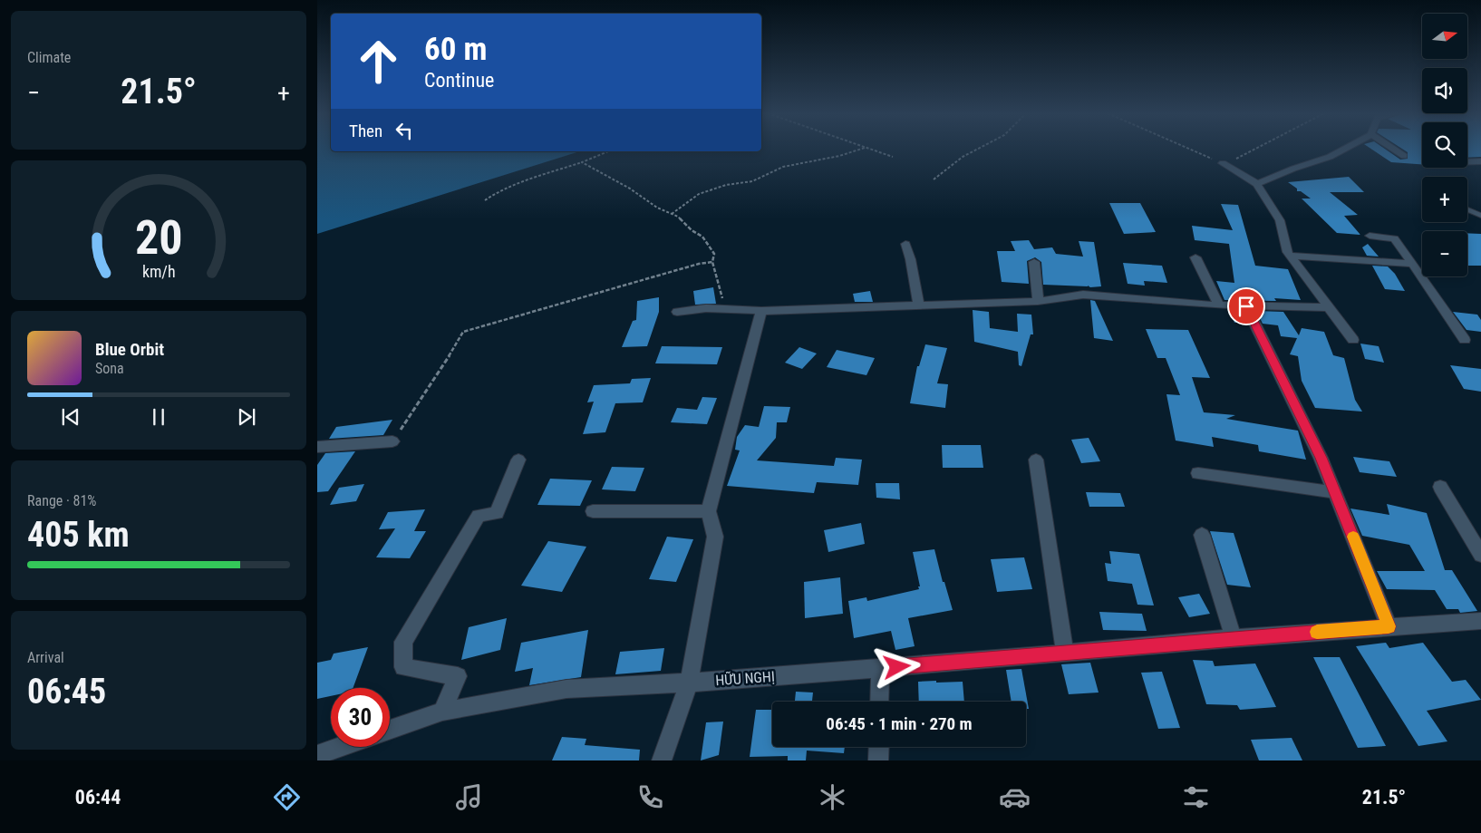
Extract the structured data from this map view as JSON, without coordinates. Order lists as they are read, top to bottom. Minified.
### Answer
{"streets":{"street":["HỮU NGHỊ"]},"north":"right","page":{"tile":["Climate",["Range · 81%","405 km"],["Arrival","06:45"]],"map_buttons":["+","−"],"turn":["60 m","Continue"],"heat":["−","21.5°","+"],"then":"Then","song":["Blue Orbit","Sona"],"limit":"30","trip":"06:45 · 1 min · 270 m","tabs":["06:44","21.5°"],"gauge":["20","km/h"]}}
